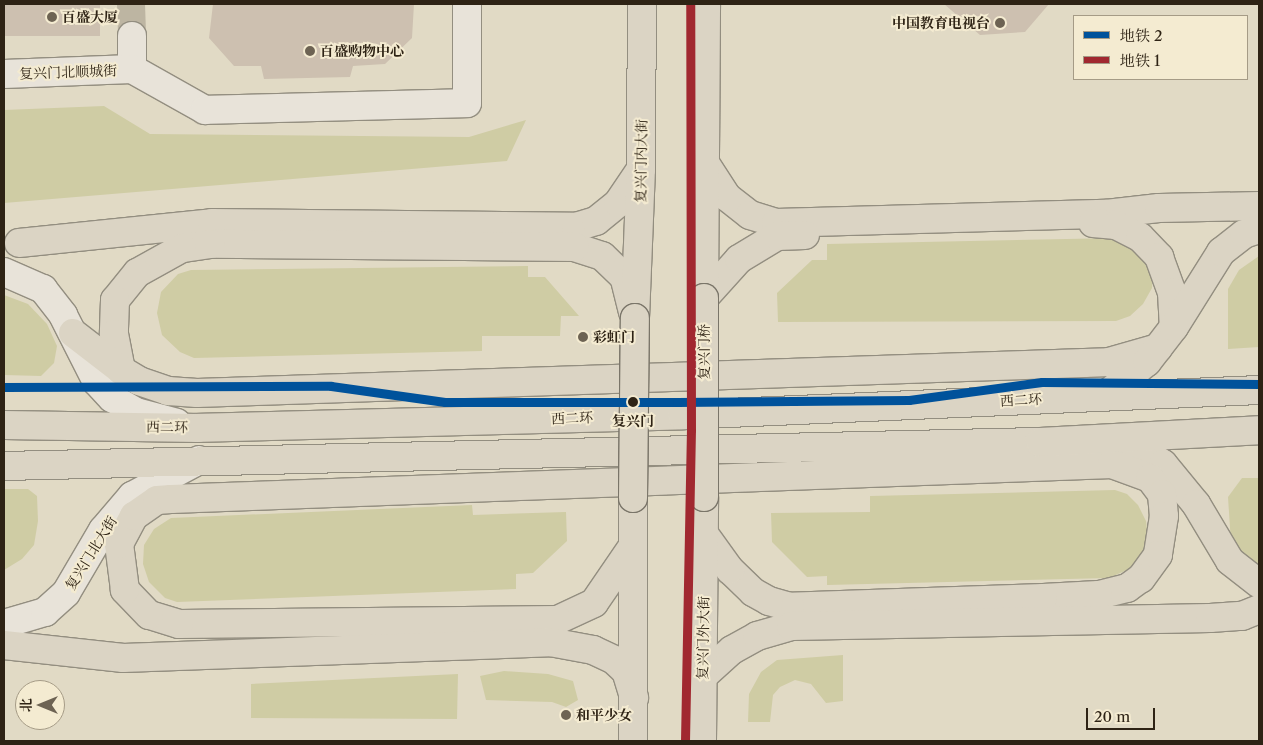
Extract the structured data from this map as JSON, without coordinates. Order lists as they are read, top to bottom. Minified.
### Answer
{"streets":{"main road":["复兴门内大街","复兴门桥","西二环","复兴门外大街"],"street":["复兴门北顺城街","复兴门北大街"]},"crossings":[["复兴门桥","复兴门外大街"]],"places":["百盛大厦","中国教育电视台","百盛购物中心","彩虹门","复兴门","和平少女"],"lines":["metro line 1","metro line 2"],"legend":["地铁 2","地铁 1"],"scale_bar":"20 m","north":"left"}
